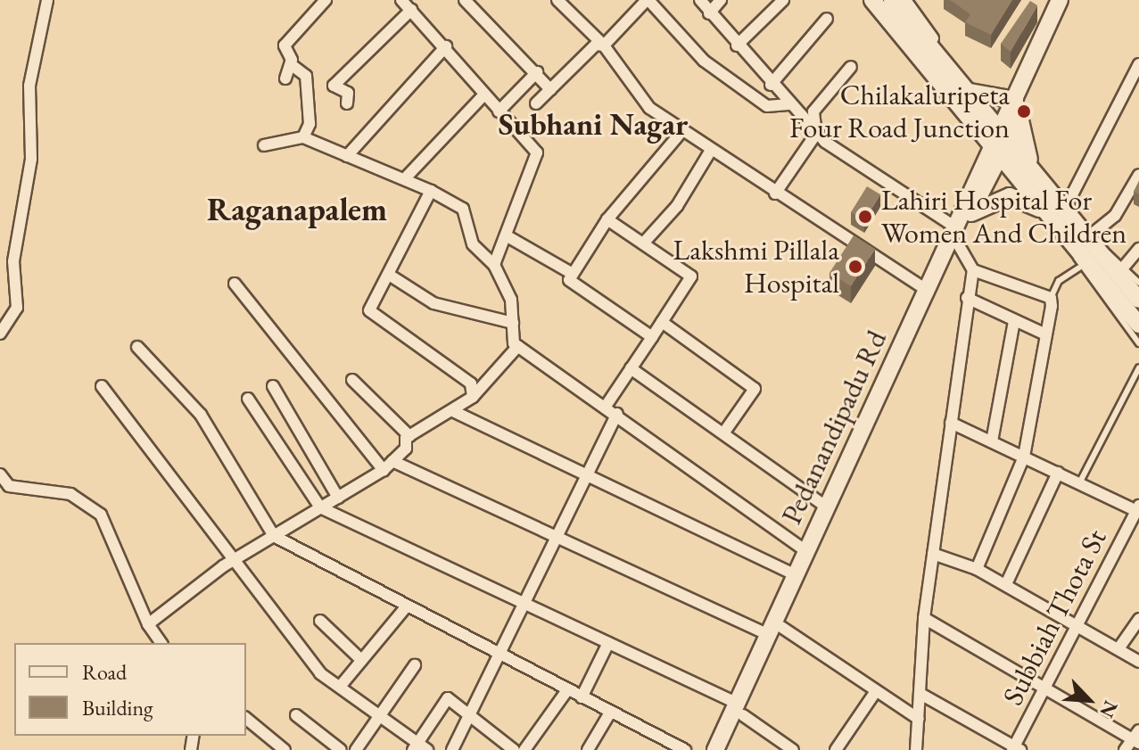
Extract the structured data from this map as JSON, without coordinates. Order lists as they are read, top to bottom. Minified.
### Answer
{"streets":{"main road":["Pedanandipadu Rd"],"street":["Subbiah Thota St"]},"districts":["Subhani Nagar","Raganapalem"],"places":["Chilakaluripeta Four Road Junction","Lahiri Hospital For Women And Children","Lakshmi Pillala Hospital"],"legend":["Road","Building"],"north":"bottom right"}
